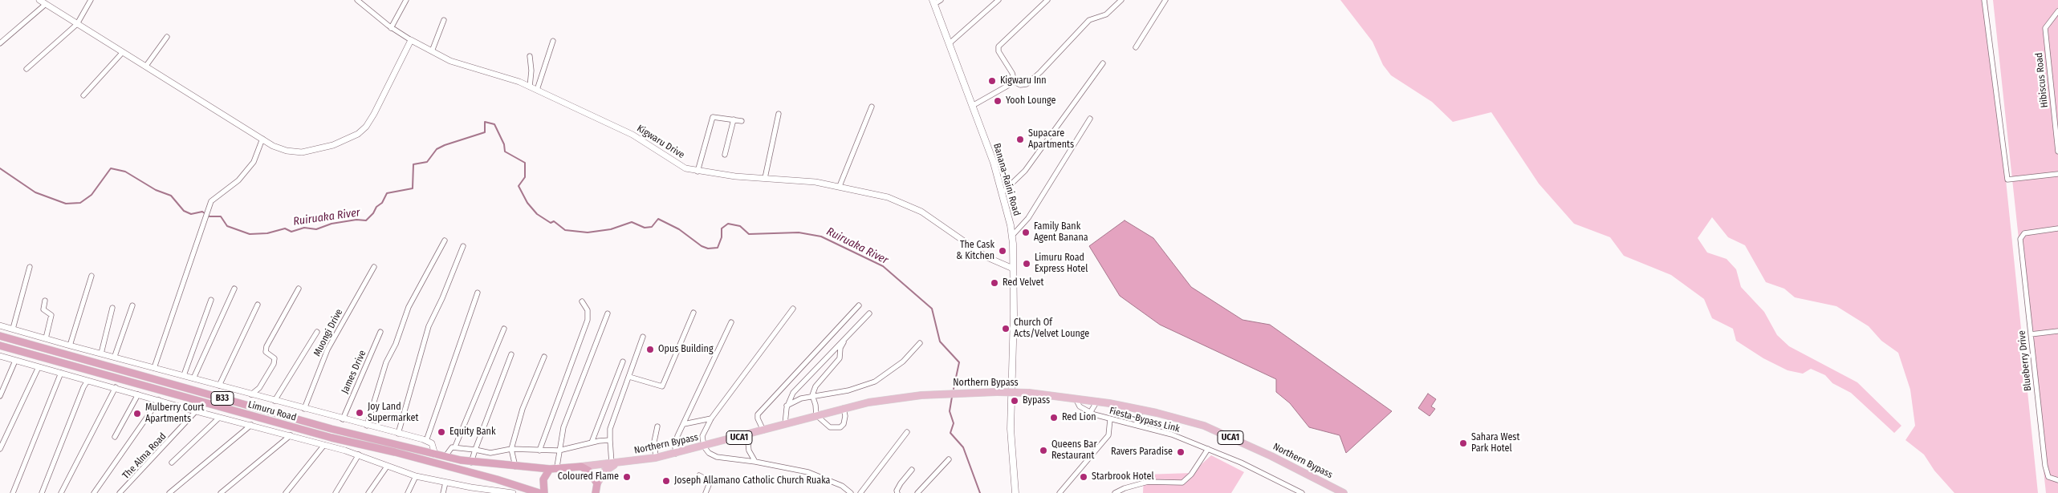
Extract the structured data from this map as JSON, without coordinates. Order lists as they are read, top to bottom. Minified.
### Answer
{"streets":{"highway":["Northern Bypass","B33","Limuru Road"],"main road":["Banana-Raini Road","UCA1"],"street":["Hibiscus Road","Kigwaru Drive","Muongi Drive","Blueberry Drive","James Drive","Fiesta-Bypass Link","The Alma Road"]},"crossings":[["Kigwaru Drive","Banana-Raini Road"],["Northern Bypass","Limuru Road"],["Northern Bypass","Fiesta-Bypass Link"]],"water":["Ruiruaka River"],"places":["Kigwaru Inn","Yooh Lounge","Supacare Apartments","Family Bank Agent Banana","The Cask & Kitchen","Limuru Road Express Hotel","Red Velvet","Church Of Acts/Velvet Lounge","Opus Building","Bypass","Joy Land Supermarket","Mulberry Court Apartments","Red Lion","Equity Bank","Sahara West Park Hotel","Queens Bar Restaurant","Ravers Paradise","Coloured Flame","Starbrook Hotel","Joseph Allamano Catholic Church Ruaka"]}
